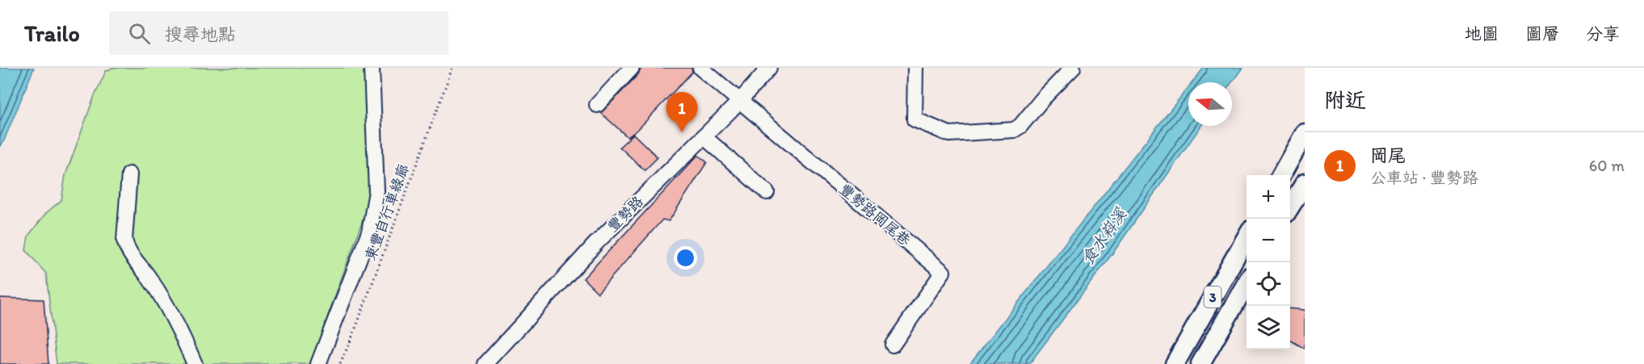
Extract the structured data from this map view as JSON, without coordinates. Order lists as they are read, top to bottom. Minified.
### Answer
{"streets":{"main road":["3"],"street":["豐勢路","豐勢路岡尾巷"],"path":["東豐自行車綠廊"]},"crossings":[["豐勢路","豐勢路岡尾巷"]],"water":["食水嵙溪"],"north":"left","page":{"header":"Trailo","search":"搜尋地點","nav":["地圖","圖層","分享"],"heading":"附近","pins":"1","list":[{"mark":"1","name":"岡尾","note":"公車站 · 豐勢路","value":"60 m"}],"map_buttons":["+","−"]}}
